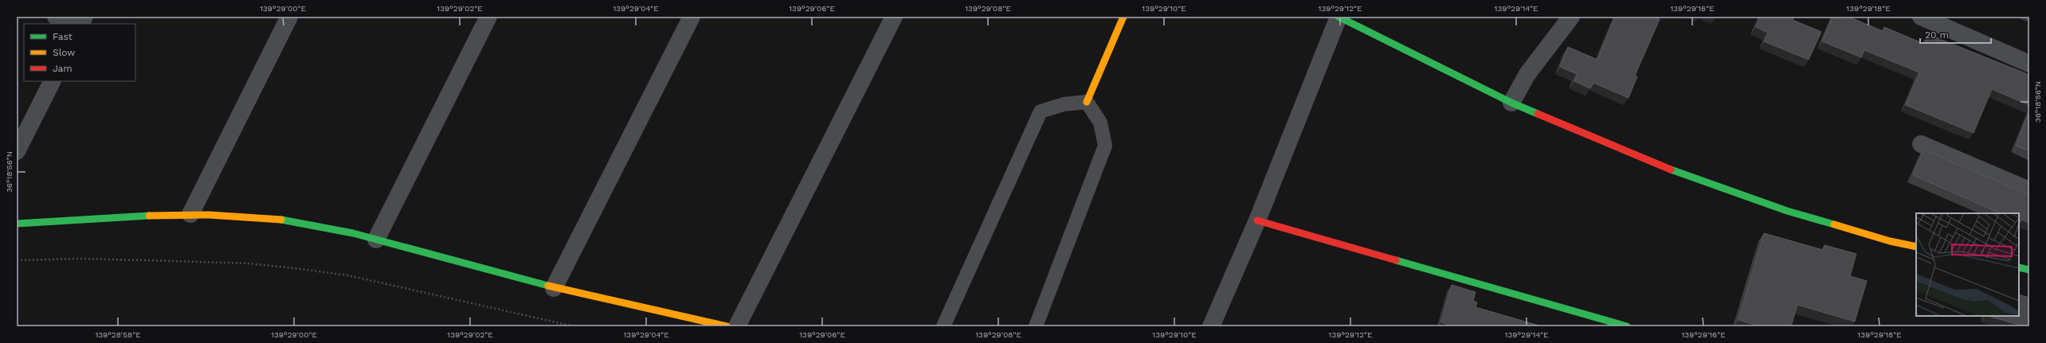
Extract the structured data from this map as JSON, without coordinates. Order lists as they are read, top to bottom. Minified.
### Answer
{"legend":["Fast","Slow","Jam"],"scale_bar":"20 m","coordinates":["139°29'00\"E","139°29'02\"E","139°29'04\"E","139°29'06\"E","139°29'08\"E","139°29'10\"E","139°29'12\"E","139°29'14\"E","139°29'16\"E","139°29'18\"E","36°18'56\"N","139°28'58\"E"]}
